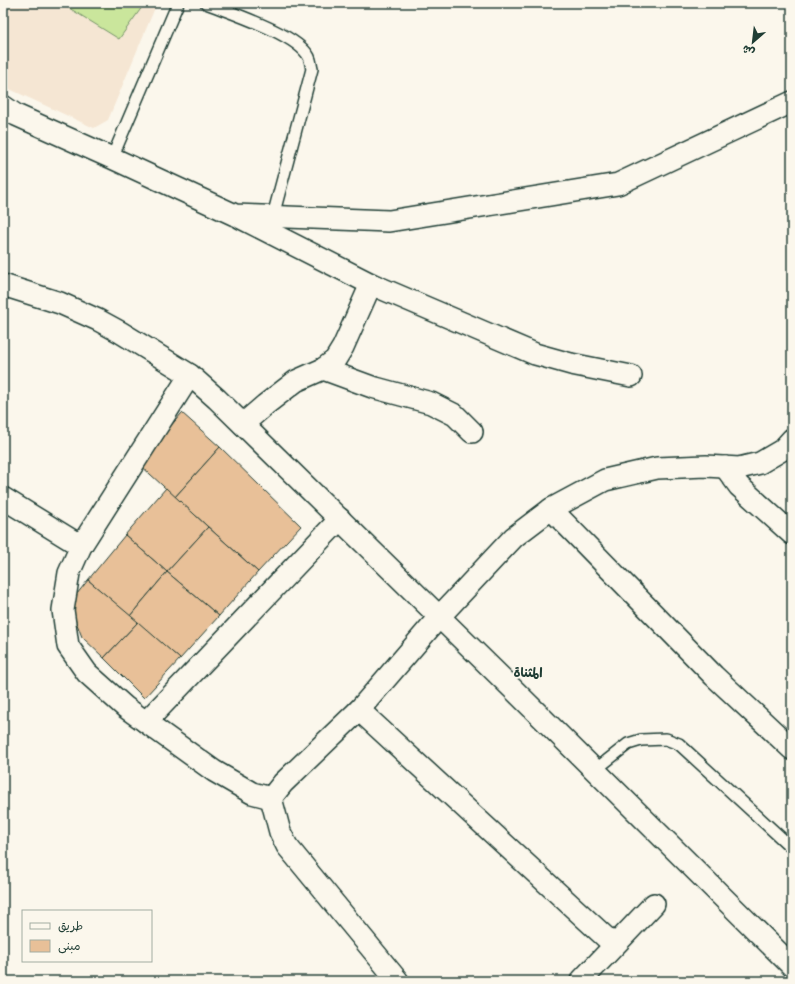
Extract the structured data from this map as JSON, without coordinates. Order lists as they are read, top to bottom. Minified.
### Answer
{"districts":["المثناة"],"legend":["طريق","مبنى"],"north":"bottom left"}
